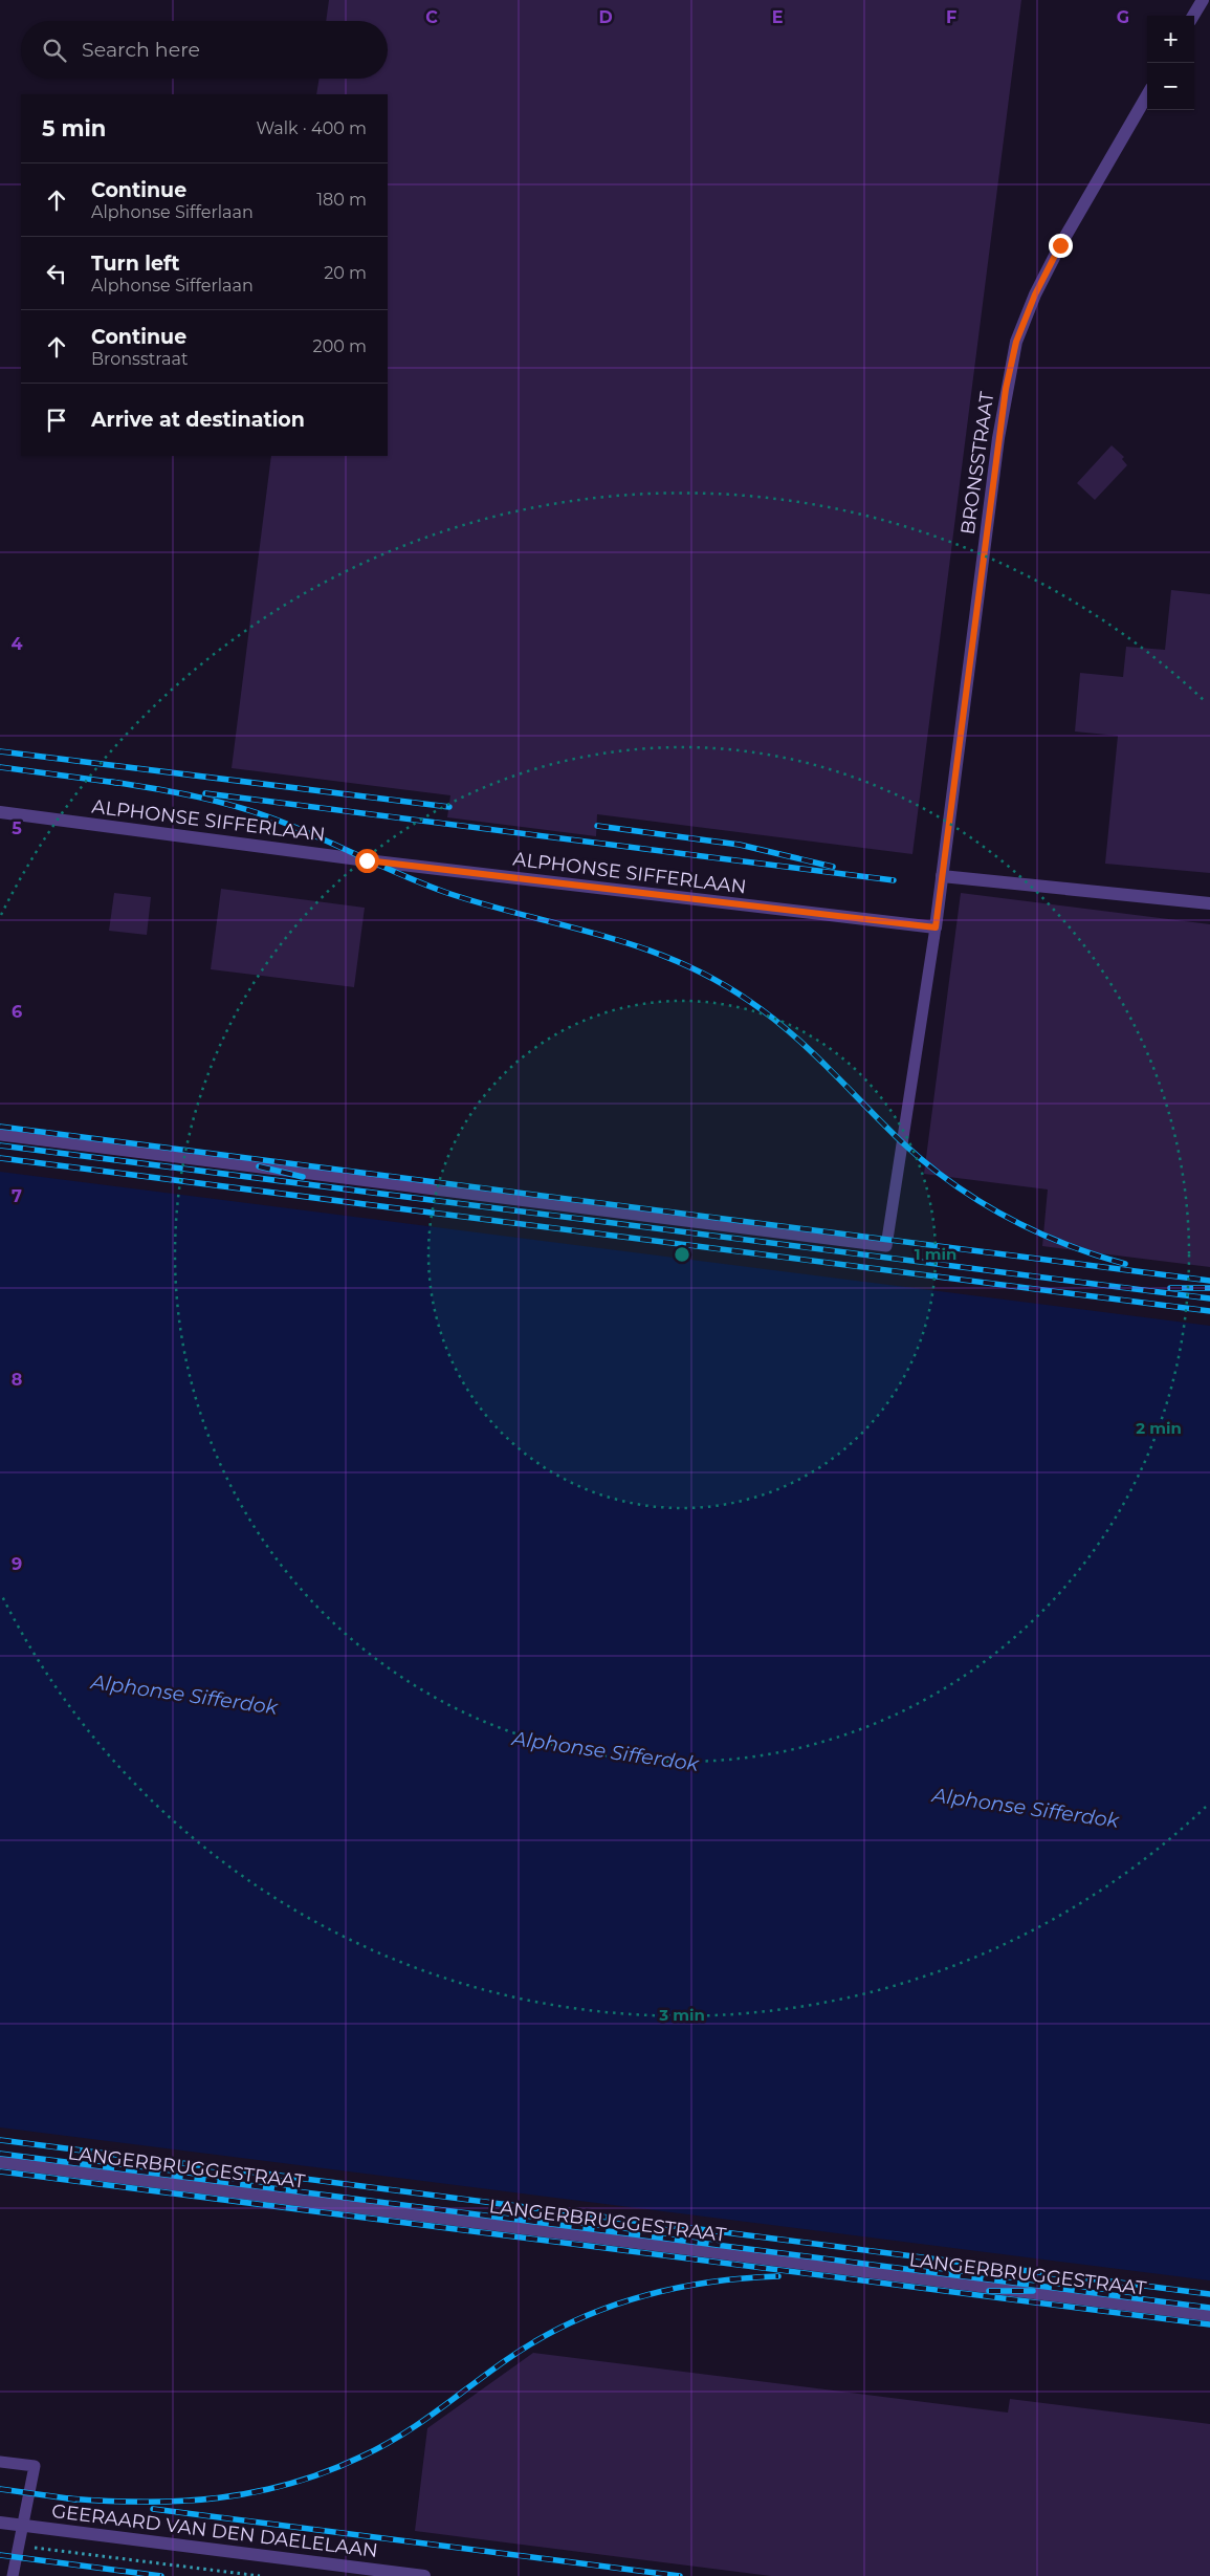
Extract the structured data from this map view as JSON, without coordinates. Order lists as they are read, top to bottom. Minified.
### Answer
{"streets":{"street":["BRONSSTRAAT","ALPHONSE SIFFERLAAN","LANGERBRUGGESTRAAT","GEERAARD VAN DEN DAELELAAN"]},"water":["Alphonse Sifferdok"],"page":{"map_buttons":["+","−"],"search":"Search here","heading":["5 min","Walk · 400 m"],"list":[["Continue","Alphonse Sifferlaan","180 m"],["Turn left","Alphonse Sifferlaan","20 m"],["Continue","Bronsstraat","200 m"],"Arrive at destination"]},"grid":{"columns":["C","D","E","F","G"],"rows":["4","5","6","7","8","9"]},"rings":["1 min","2 min","3 min"]}
